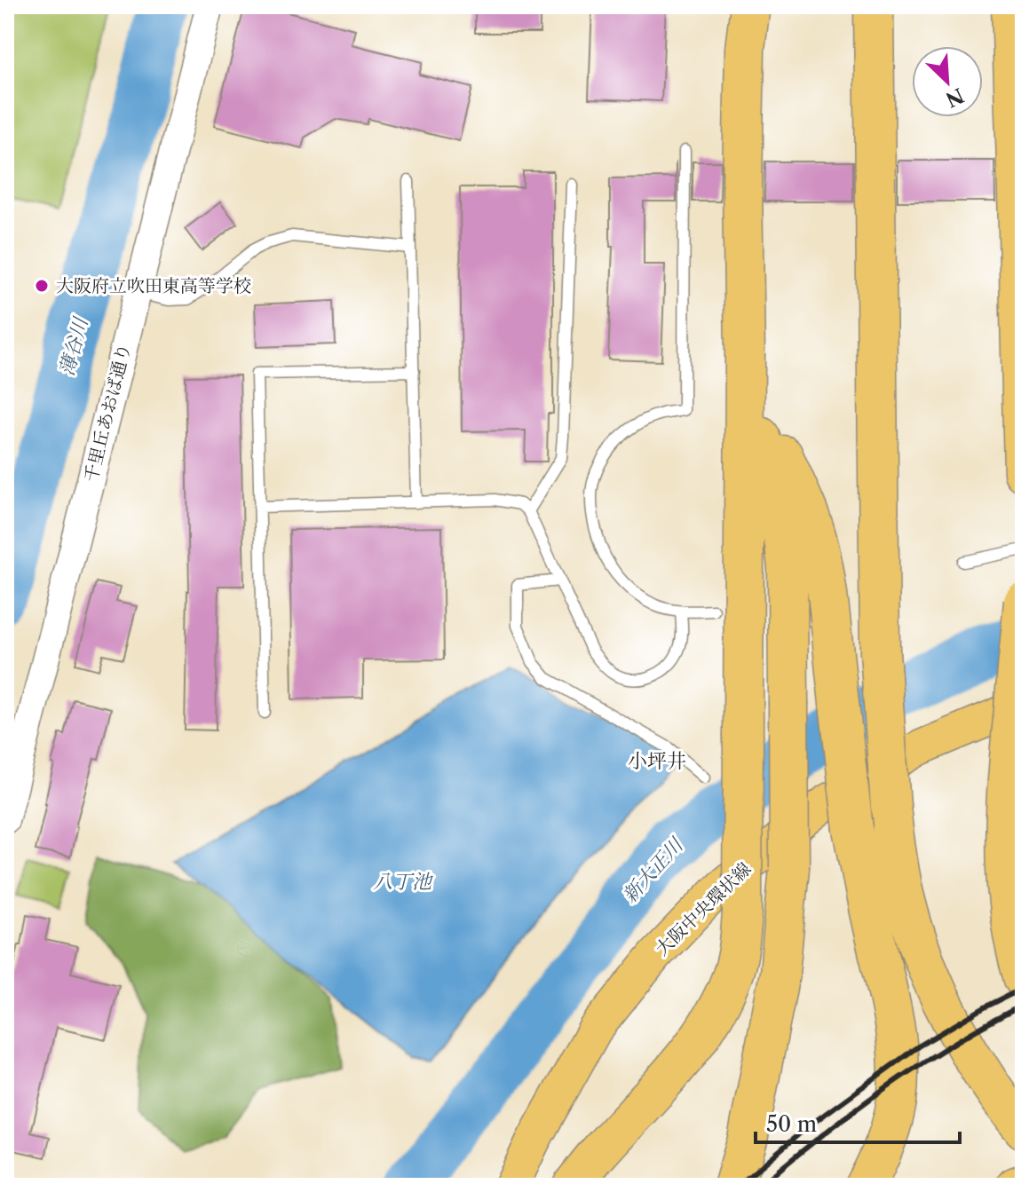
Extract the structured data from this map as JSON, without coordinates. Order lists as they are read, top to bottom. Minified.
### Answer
{"streets":{"main road":["大阪中央環状線"],"street":["千里丘あおば通り"]},"districts":["小坪井"],"water":["薄谷川","新大正川","八丁池"],"places":["大阪府立吹田東高等学校"],"scale_bar":"50 m","north":"bottom right"}
